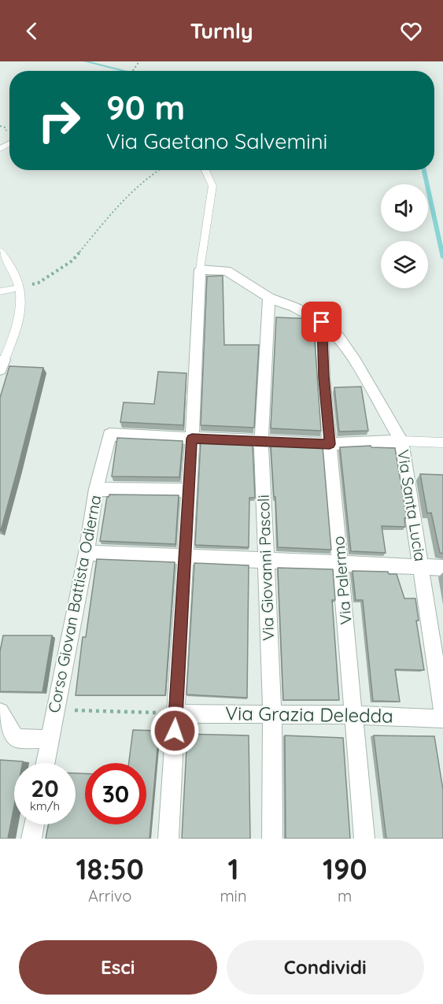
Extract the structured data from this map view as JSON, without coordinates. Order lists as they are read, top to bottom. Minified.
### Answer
{"streets":{"street":["Via Santa Lucia","Via Giovanni Pascoli","Via Palermo","Corso Giovan Battista Odierna","Via Grazia Deledda"]},"crossings":[["Via Santa Lucia","Via Giovanni Pascoli"],["Via Santa Lucia","Via Palermo"],["Via Giovanni Pascoli","Via Grazia Deledda"],["Via Palermo","Via Grazia Deledda"]],"page":{"header":"Turnly","turn":["90 m","Via Gaetano Salvemini"],"speed":"20 km/h","limit":"30","eta":["18:50","Arrivo","1","min","190","m"],"buttons":["Esci","Condividi"]}}
